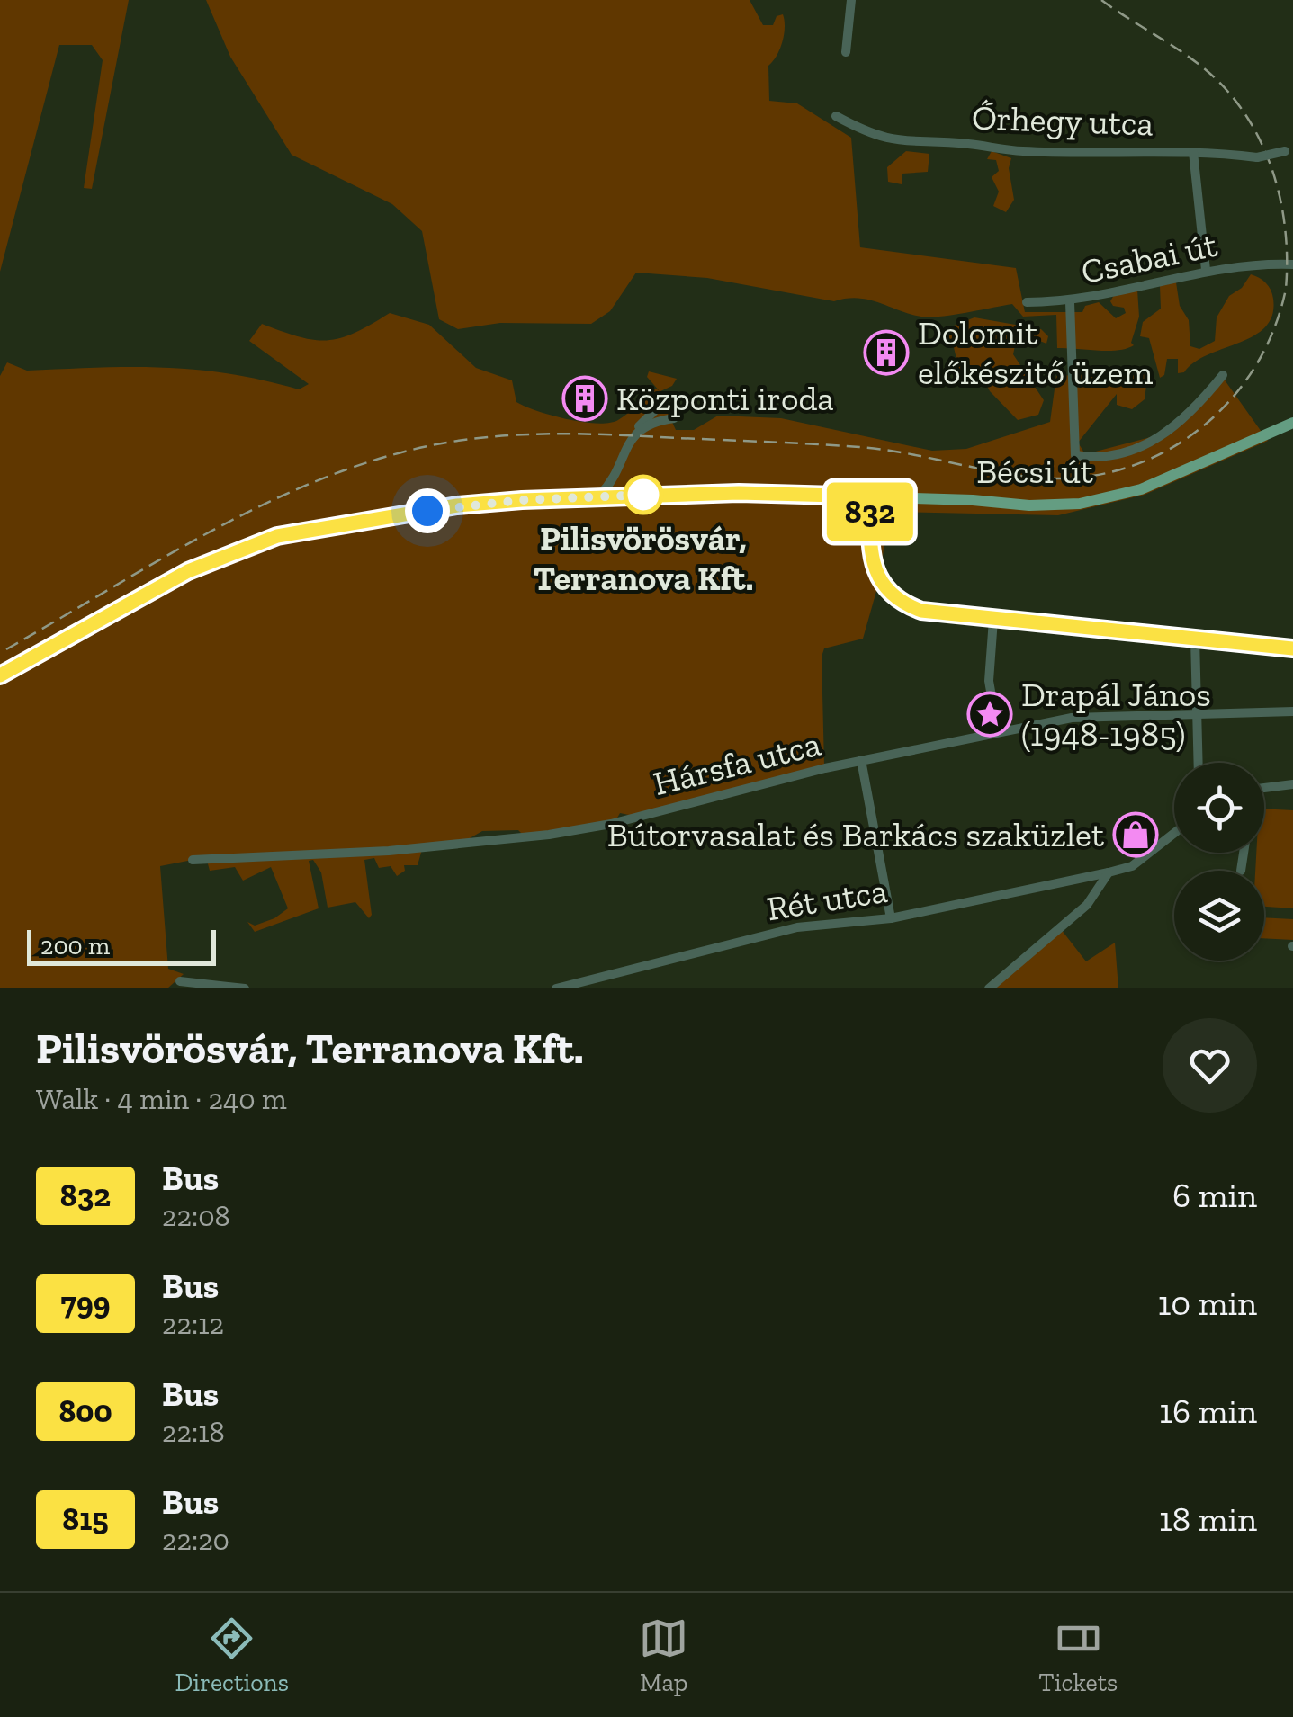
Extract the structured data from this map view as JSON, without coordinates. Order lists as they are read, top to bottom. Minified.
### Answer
{"streets":{"main road":["Bécsi út"],"street":["Őrhegy utca","Csabai út","Hársfa utca","Rét utca"]},"places":{"building":["Dolomit előkészitő üzem","Központi iroda"],"other":["Pilisvörösvár, Terranova Kft."],"place":["Drapál János (1948-1985)"],"shop":["Bútorvasalat és Barkács szaküzlet"]},"lines":["bus line 832"],"scale_bar":"200 m","page":{"on_map":"832","scale":"200 m","heading":["Pilisvörösvár, Terranova Kft.","Walk · 4 min · 240 m"],"list":[{"mark":"832","name":"Bus","note":"22:08","value":"6 min"},{"mark":"799","name":"Bus","note":"22:12","value":"10 min"},{"mark":"800","name":"Bus","note":"22:18","value":"16 min"},{"mark":"815","name":"Bus","note":"22:20","value":"18 min"}],"tabs":["Directions","Map","Tickets"]}}
